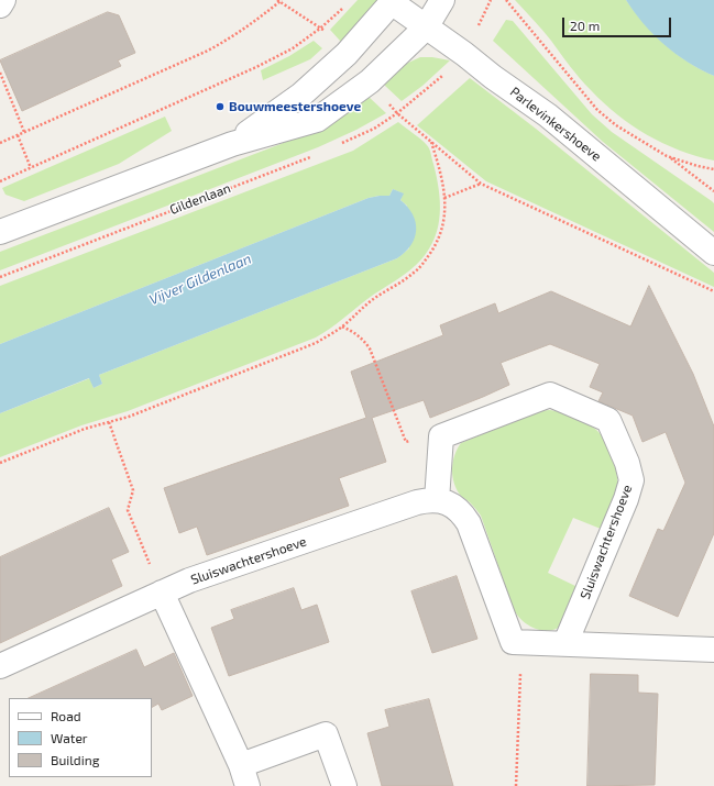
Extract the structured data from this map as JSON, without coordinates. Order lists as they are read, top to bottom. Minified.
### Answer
{"streets":{"street":["Parlevinkershoeve","Sluiswachtershoeve"],"path":["Gildenlaan"]},"water":["Vijver Gildenlaan"],"places":["Bouwmeestershoeve"],"legend":["Road","Water","Building"],"scale_bar":"20 m"}
